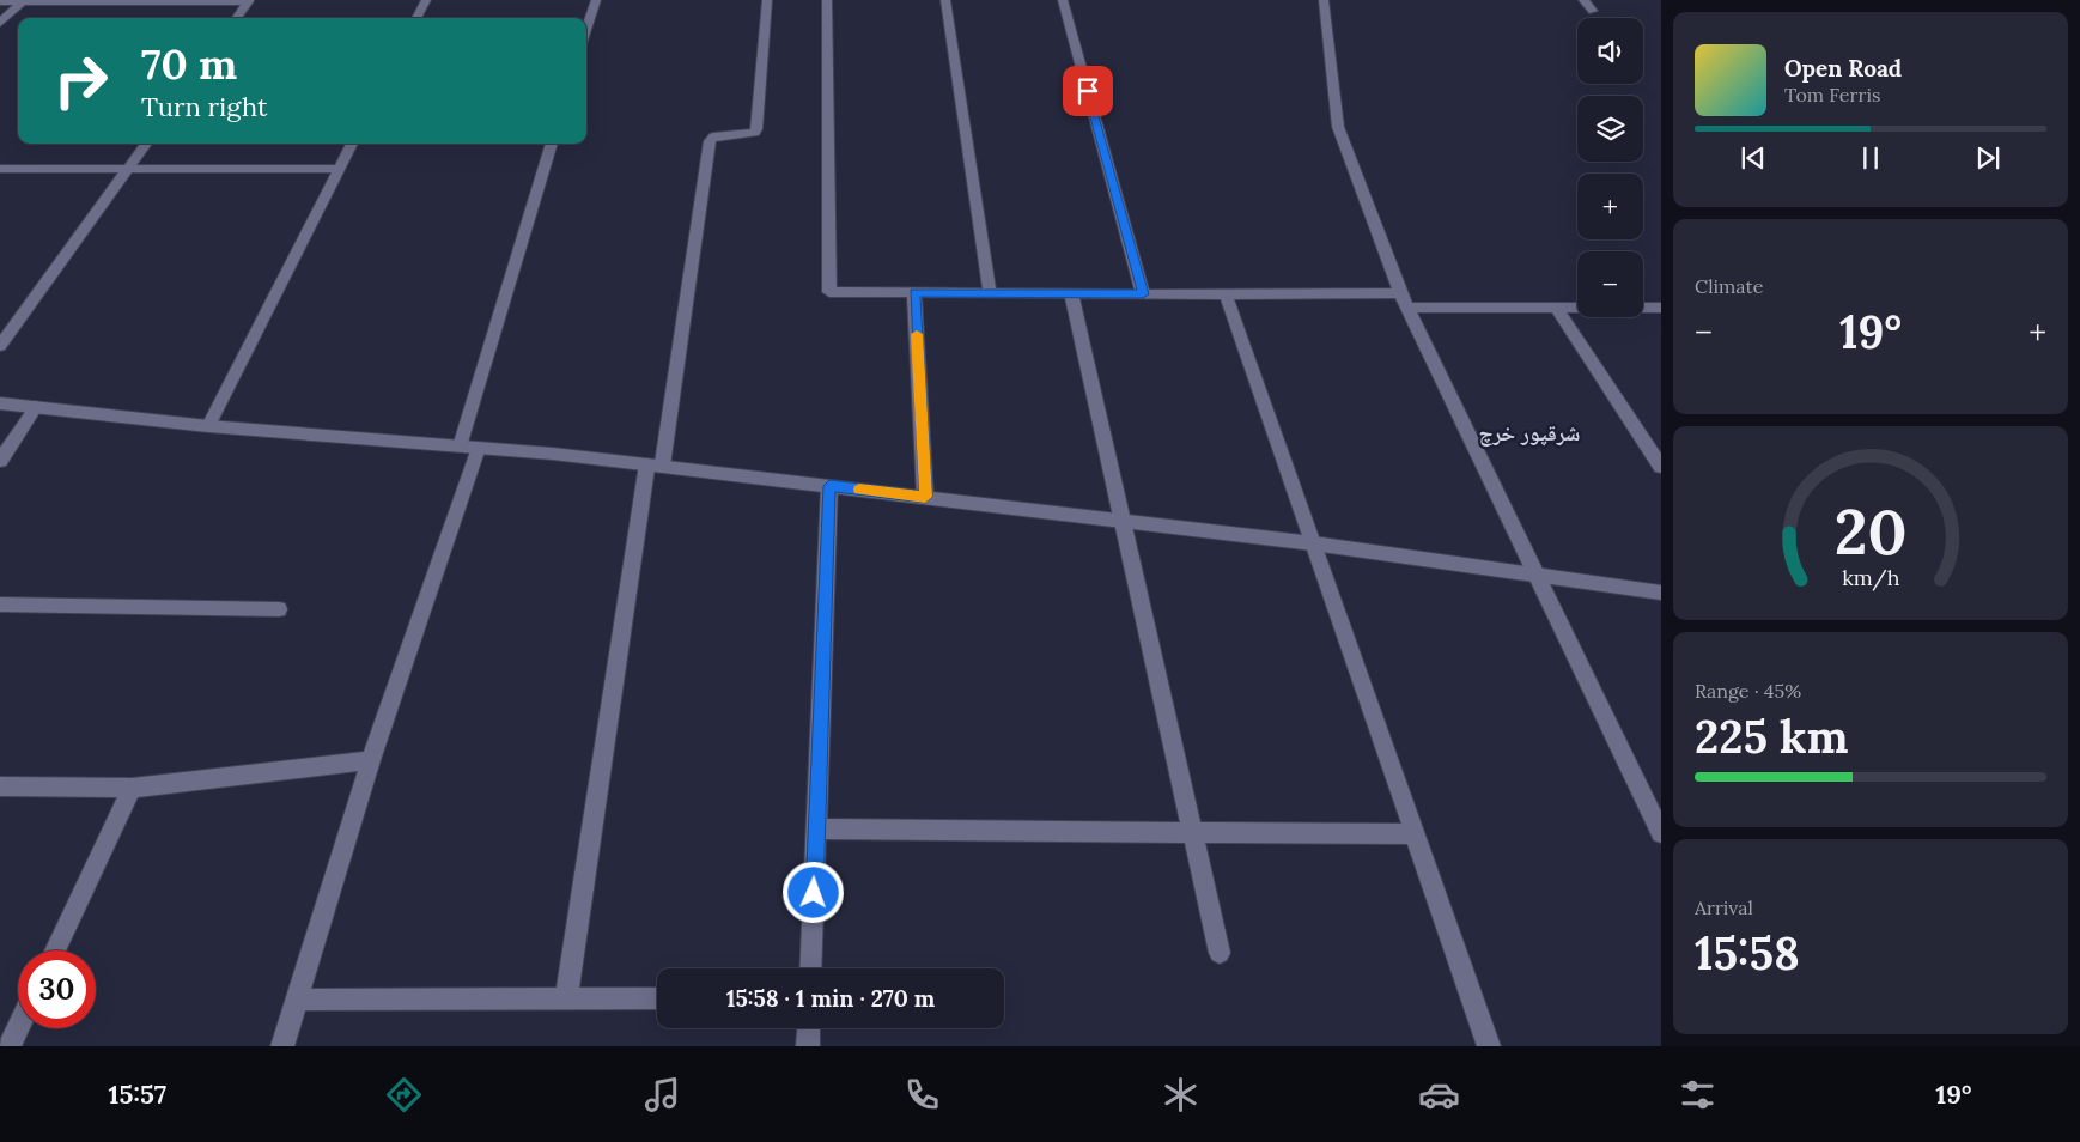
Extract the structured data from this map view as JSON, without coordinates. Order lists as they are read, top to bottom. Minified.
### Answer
{"districts":["شرقپور خرچ"],"page":{"map_buttons":["+","−"],"turn":["70 m","Turn right"],"song":["Open Road","Tom Ferris"],"tile":["Climate",["Range · 45%","225 km"],["Arrival","15:58"]],"heat":["−","19°","+"],"limit":"30","trip":"15:58 · 1 min · 270 m","tabs":["15:57","19°"],"gauge":["20","km/h"]}}
